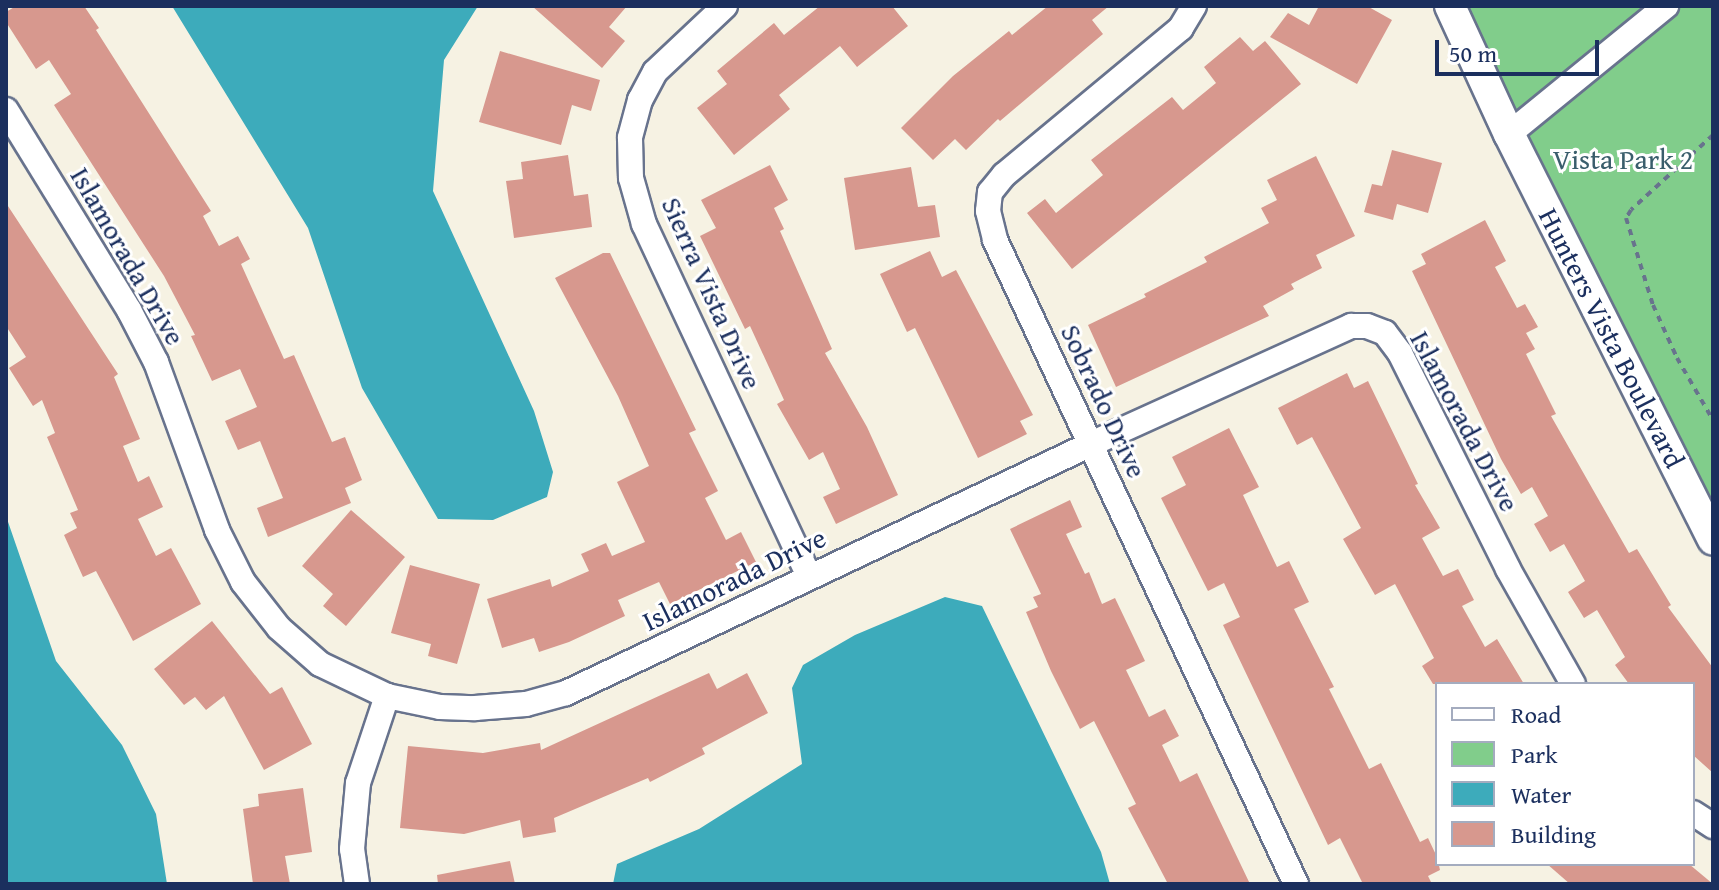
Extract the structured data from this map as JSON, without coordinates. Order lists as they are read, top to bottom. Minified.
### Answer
{"streets":{"street":["Islamorada Drive","Sierra Vista Drive","Hunters Vista Boulevard","Sobrado Drive"]},"crossings":[["Islamorada Drive","Sierra Vista Drive"],["Islamorada Drive","Sobrado Drive"]],"parks":["Vista Park 2"],"legend":["Road","Park","Water","Building"],"scale_bar":"50 m"}
